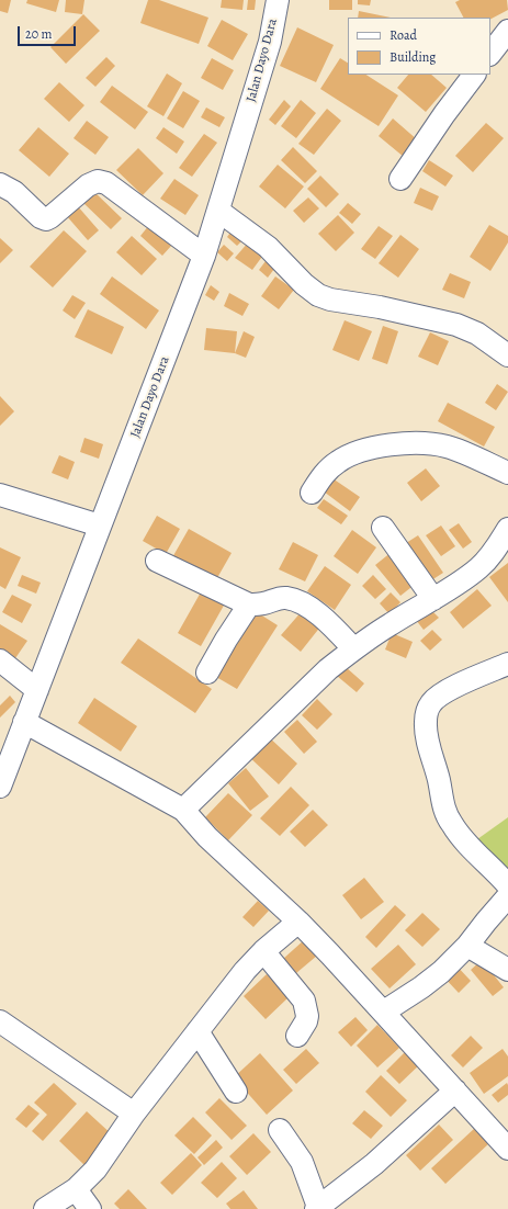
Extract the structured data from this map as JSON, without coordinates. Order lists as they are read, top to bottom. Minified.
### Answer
{"streets":{"street":["Jalan Dayo Dara"]},"legend":["Road","Building"],"scale_bar":"20 m"}
